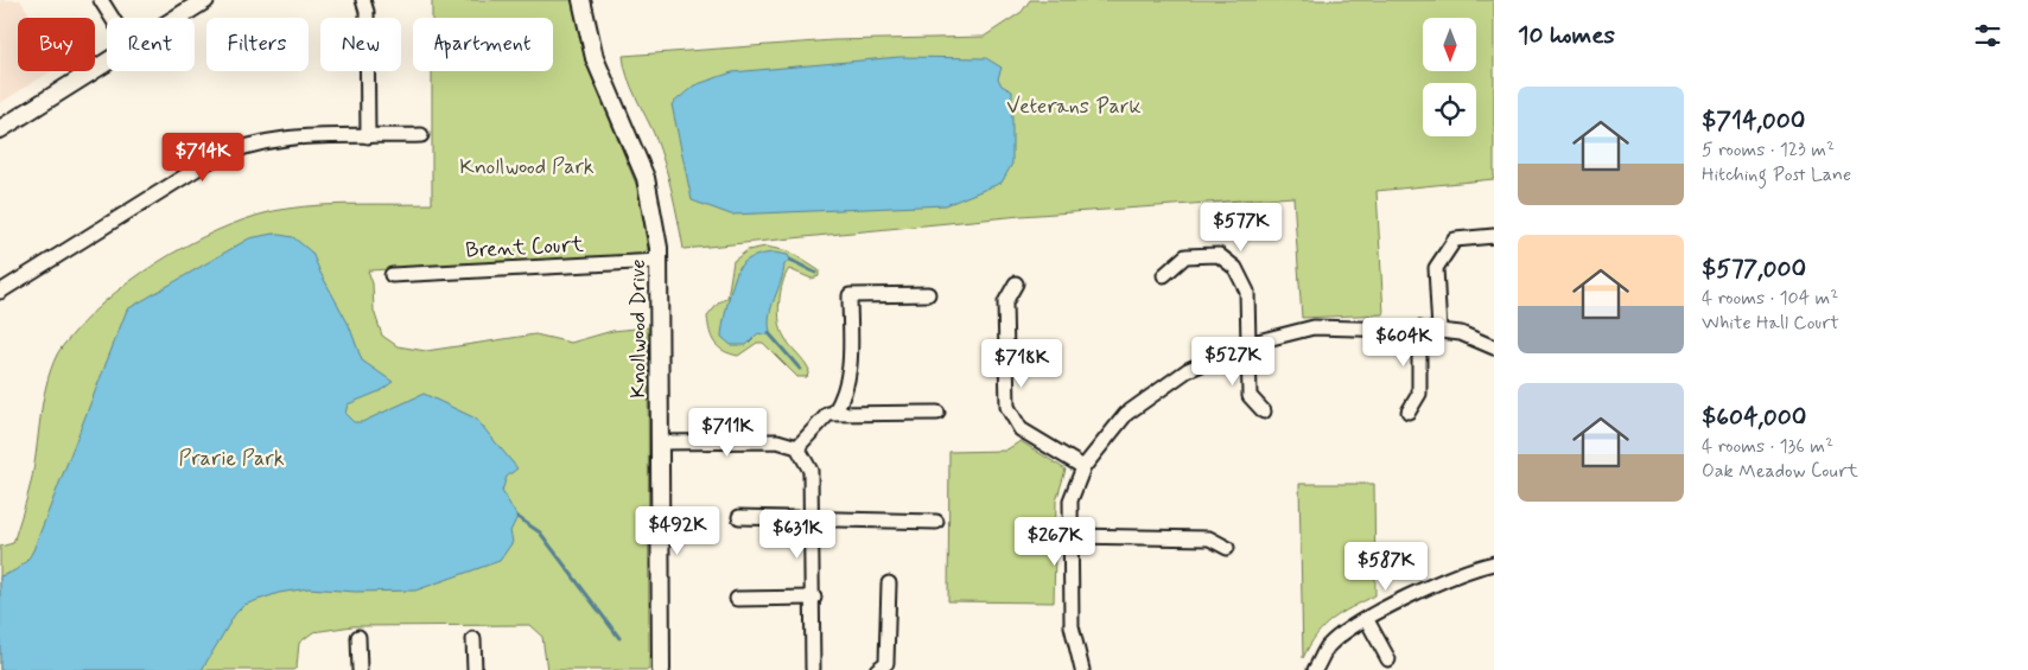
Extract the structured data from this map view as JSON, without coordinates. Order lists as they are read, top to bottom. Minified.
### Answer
{"streets":{"street":["Brent Court","Knollwood Drive"]},"crossings":[["Brent Court","Knollwood Drive"]],"parks":["Veterans Park","Knollwood Park","Prarie Park"],"north":"bottom","page":{"heading":"10 homes","chip":["Buy","Rent","Filters","New","Apartment"],"list":[{"name":"$714,000","note":"5 rooms · 123 m² · Hitching Post Lane"},{"name":"$577,000","note":"4 rooms · 104 m² · White Hall Court"},{"name":"$604,000","note":"4 rooms · 136 m² · Oak Meadow Court"}],"price":["$714K","$577K","$604K","$527K","$718K","$711K","$492K","$631K","$267K","$587K"]}}
